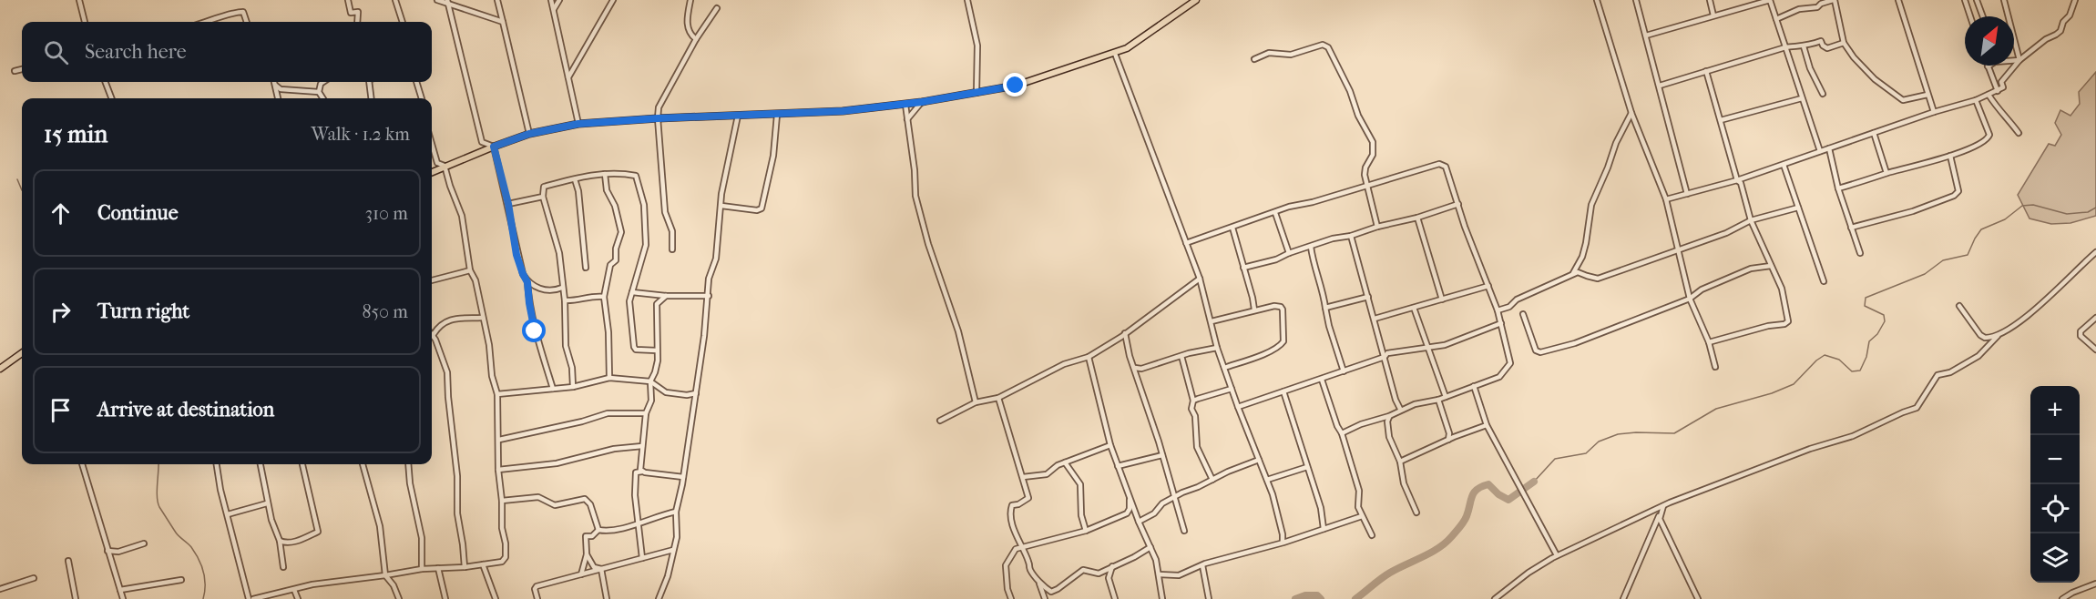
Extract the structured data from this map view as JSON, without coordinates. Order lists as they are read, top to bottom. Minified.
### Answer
{"north":"top right","page":{"search":"Search here","heading":["15 min","Walk · 1.2 km"],"list":[["Continue","310 m"],["Turn right","850 m"],"Arrive at destination"],"map_buttons":["+","−"]}}
